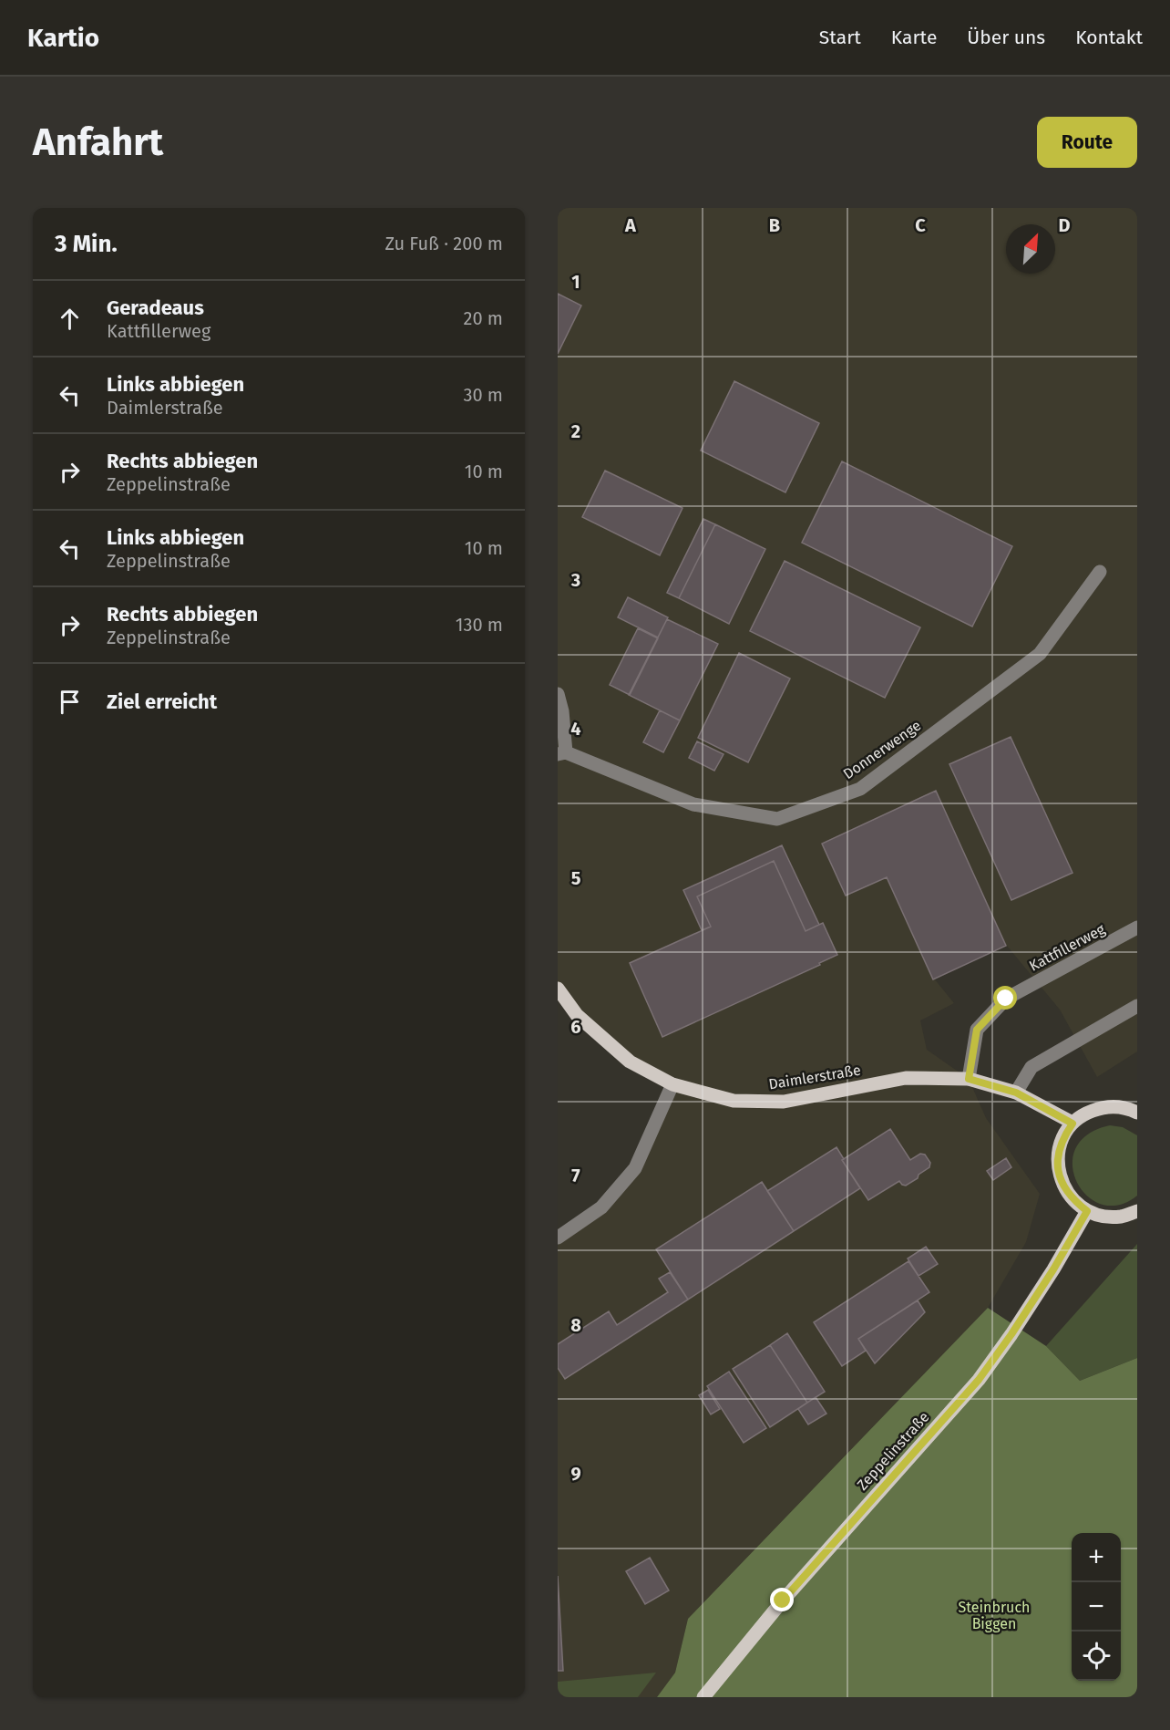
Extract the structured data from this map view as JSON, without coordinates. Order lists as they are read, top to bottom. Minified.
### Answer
{"streets":{"main road":["Daimlerstraße","Zeppelinstraße"],"street":["Donnerwenge","Kattfillerweg"]},"crossings":[["Kattfillerweg","Daimlerstraße"]],"parks":["Steinbruch Biggen"],"north":"top right","page":{"header":"Kartio","nav":["Start","Karte","Über uns","Kontakt"],"buttons":"Route","title":"Anfahrt","heading":["3 Min.","Zu Fuß · 200 m"],"list":[["Geradeaus","Kattfillerweg","20 m"],["Links abbiegen","Daimlerstraße","30 m"],["Rechts abbiegen","Zeppelinstraße","10 m"],["Links abbiegen","Zeppelinstraße","10 m"],["Rechts abbiegen","Zeppelinstraße","130 m"],"Ziel erreicht"],"map_buttons":["+","−"]},"grid":{"columns":["A","B","C","D"],"rows":["1","2","3","4","5","6","7","8","9"]}}
